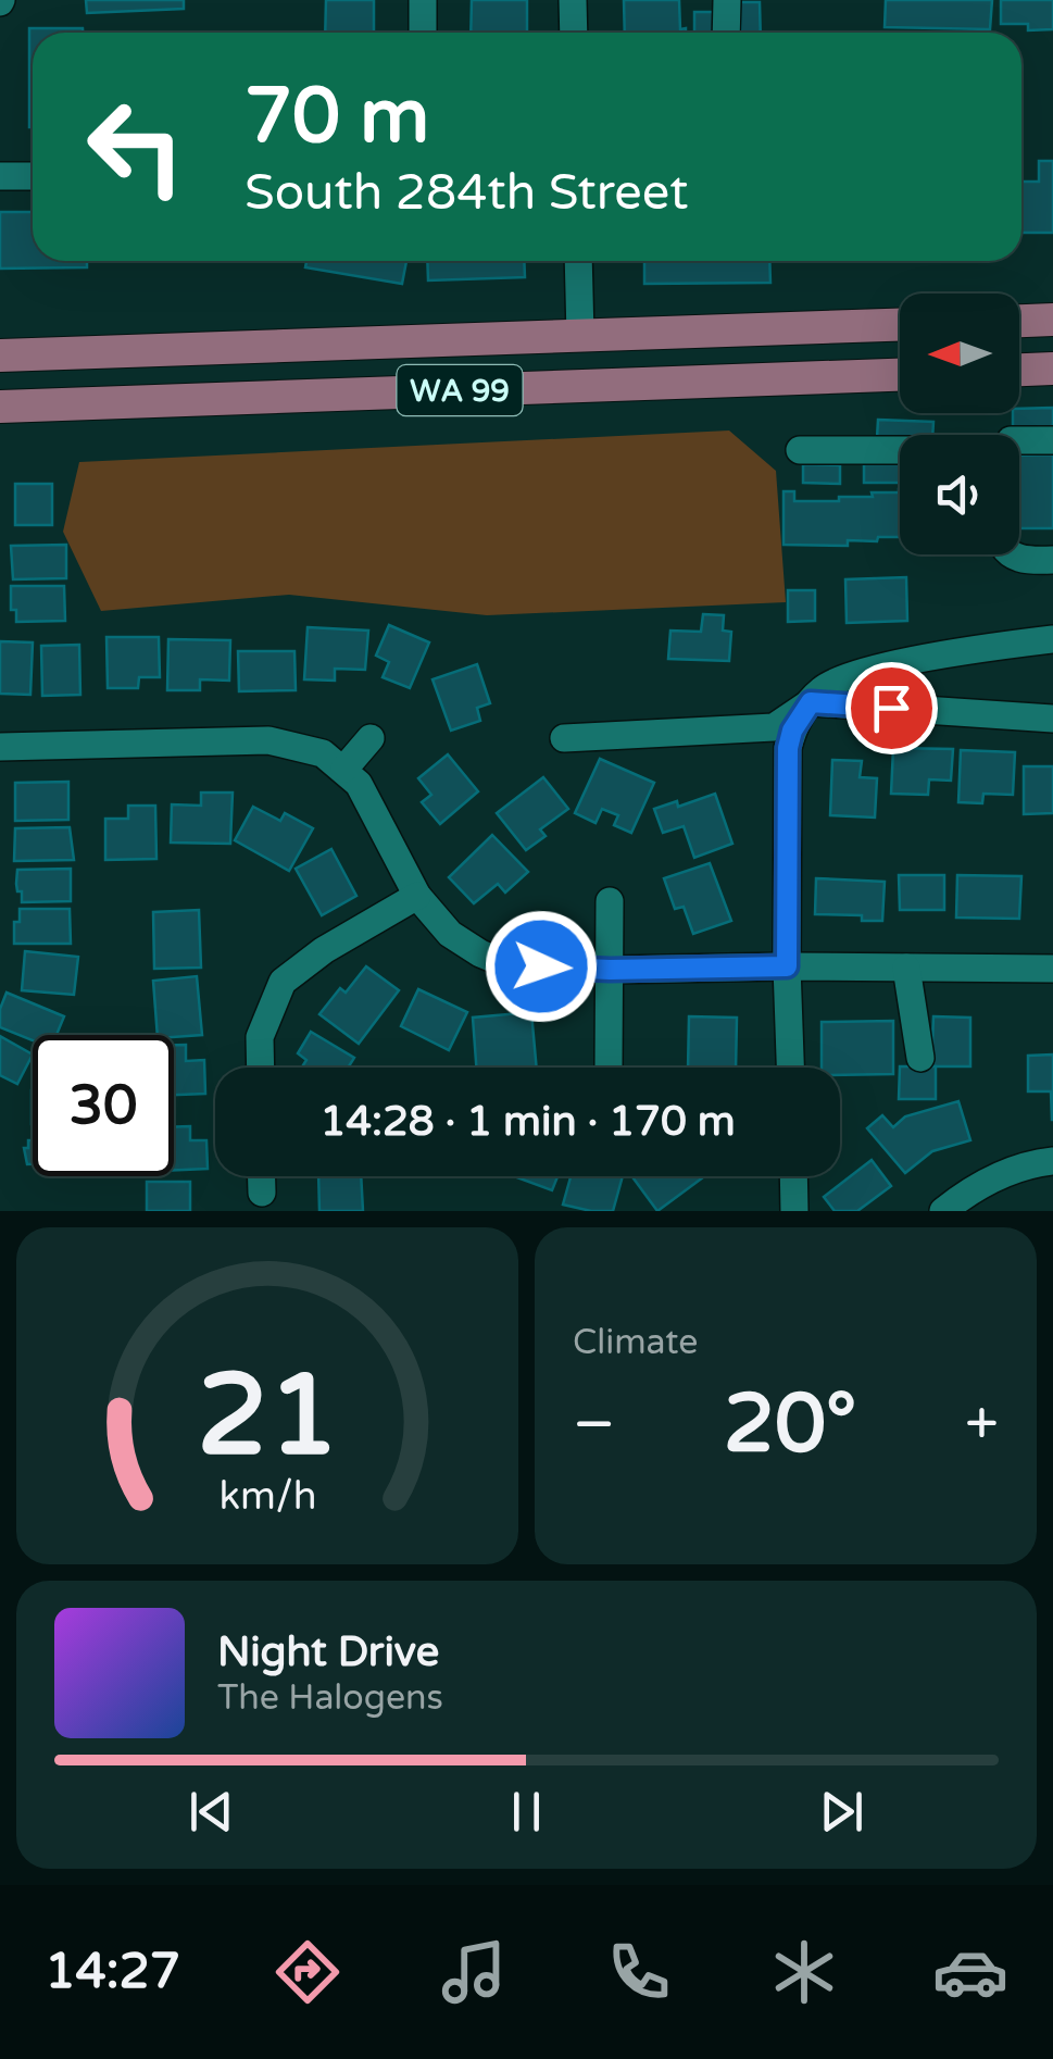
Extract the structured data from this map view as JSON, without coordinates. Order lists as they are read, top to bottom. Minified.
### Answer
{"streets":{"main road":["WA 99"]},"north":"left","page":{"turn":["70 m","South 284th Street"],"limit":"30","trip":"14:28 · 1 min · 170 m","tile":"Climate","heat":["−","20°","+"],"song":["Night Drive","The Halogens"],"tabs":"14:27","gauge":["21","km/h"]}}
